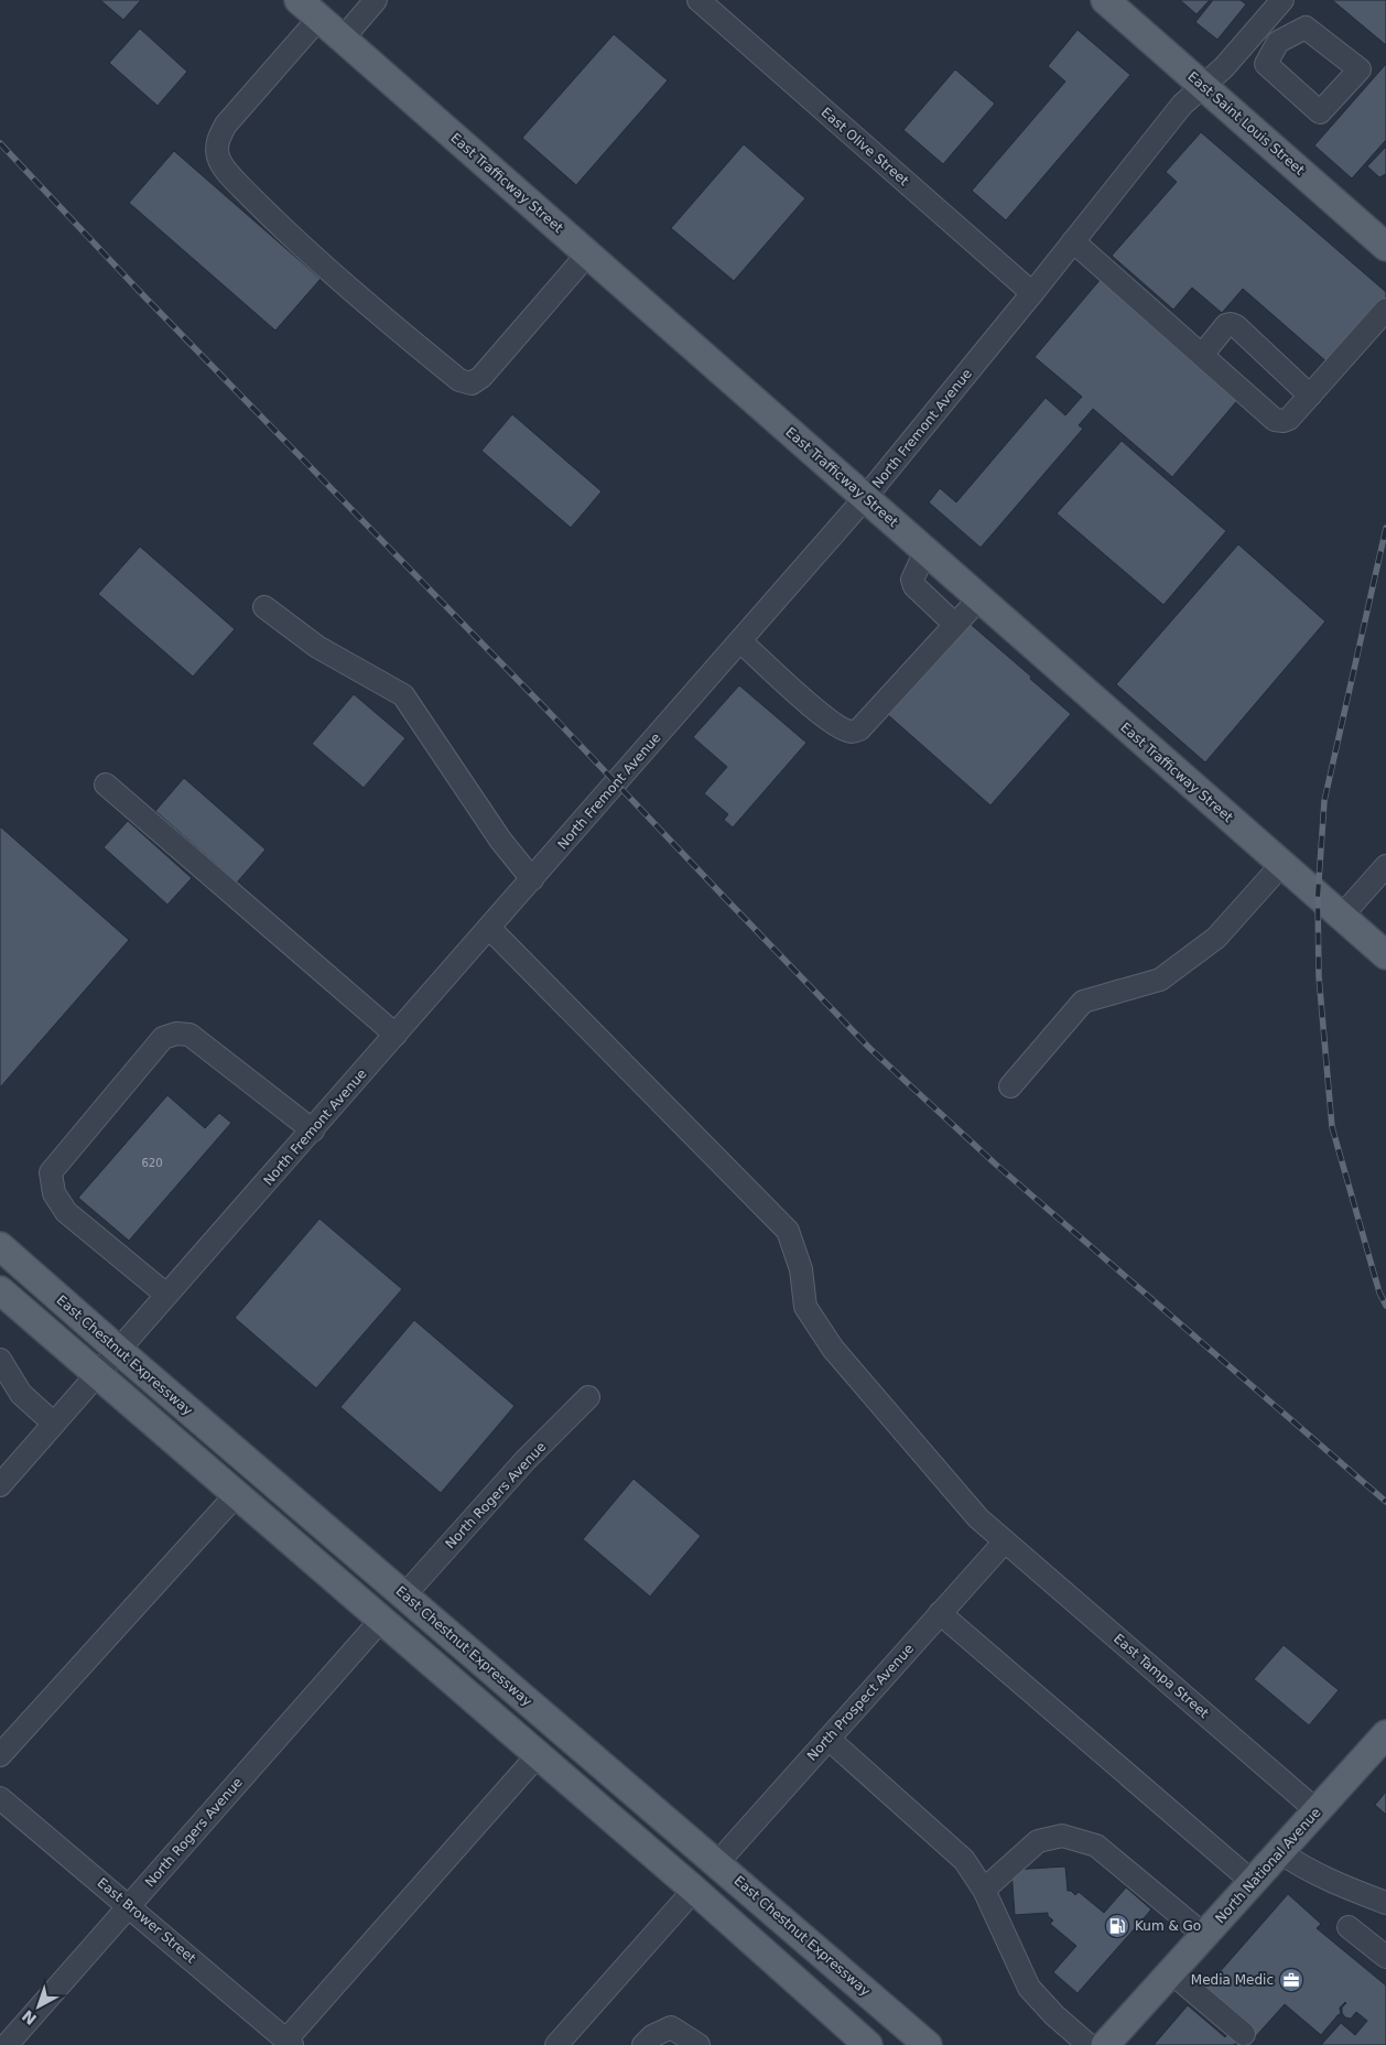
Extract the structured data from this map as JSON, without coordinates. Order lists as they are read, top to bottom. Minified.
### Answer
{"streets":{"main road":["East Saint Louis Street","East Trafficway Street","East Chestnut Expressway","North National Avenue"],"street":["East Olive Street","North Fremont Avenue","North Rogers Avenue","East Tampa Street","North Prospect Avenue","East Brower Street"]},"crossings":[["East Saint Louis Street","North Fremont Avenue"],["East Olive Street","North Fremont Avenue"],["East Trafficway Street","North Fremont Avenue"],["North Fremont Avenue","East Chestnut Expressway"],["North Fremont Avenue","East Tampa Street"],["East Chestnut Expressway","North Rogers Avenue"],["East Chestnut Expressway","North Prospect Avenue"],["North Rogers Avenue","East Brower Street"],["East Tampa Street","North Prospect Avenue"],["East Tampa Street","North National Avenue"]],"places":{"fuel station":["Kum & Go"],"office":["Media Medic"]},"house_numbers":["620"],"north":"bottom left"}
